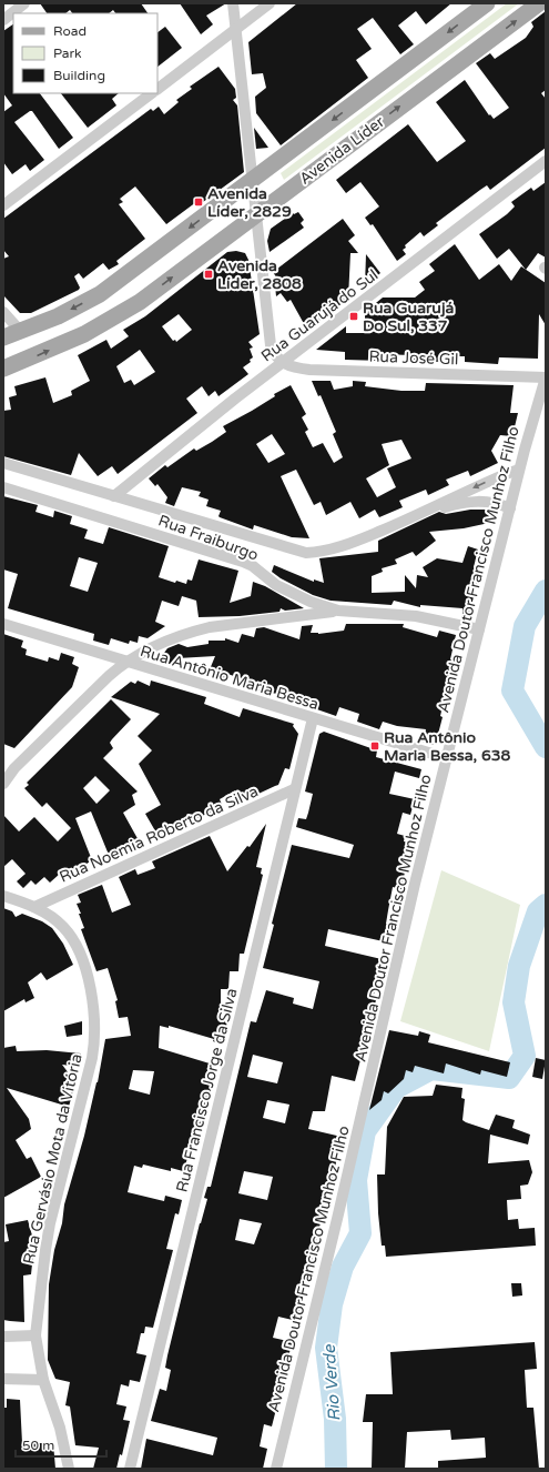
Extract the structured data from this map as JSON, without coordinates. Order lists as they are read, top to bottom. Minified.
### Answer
{"streets":{"main road":["Avenida Líder"],"street":["Rua Guarujá do Sul","Rua José Gil","Rua Fraiburgo","Avenida Doutor Francisco Munhoz Filho","Rua Antônio Maria Bessa","Rua Noemia Roberto da Silva","Rua Francisco Jorge da Silva","Rua Gervásio Mota da Vitória"]},"crossings":[["Rua Guarujá do Sul","Rua José Gil"],["Rua Guarujá do Sul","Rua Fraiburgo"],["Rua José Gil","Avenida Doutor Francisco Munhoz Filho"],["Rua Fraiburgo","Avenida Doutor Francisco Munhoz Filho"],["Avenida Doutor Francisco Munhoz Filho","Rua Antônio Maria Bessa"],["Rua Antônio Maria Bessa","Rua Francisco Jorge da Silva"],["Rua Noemia Roberto da Silva","Rua Francisco Jorge da Silva"],["Rua Noemia Roberto da Silva","Rua Gervásio Mota da Vitória"]],"water":["Rio Verde"],"places":{"transit":["Avenida Líder, 2829","Avenida Líder, 2808","Rua Guarujá Do Sul, 337","Rua Antônio Maria Bessa, 638"]},"legend":["Road","Park","Building"],"scale_bar":"50 m"}
